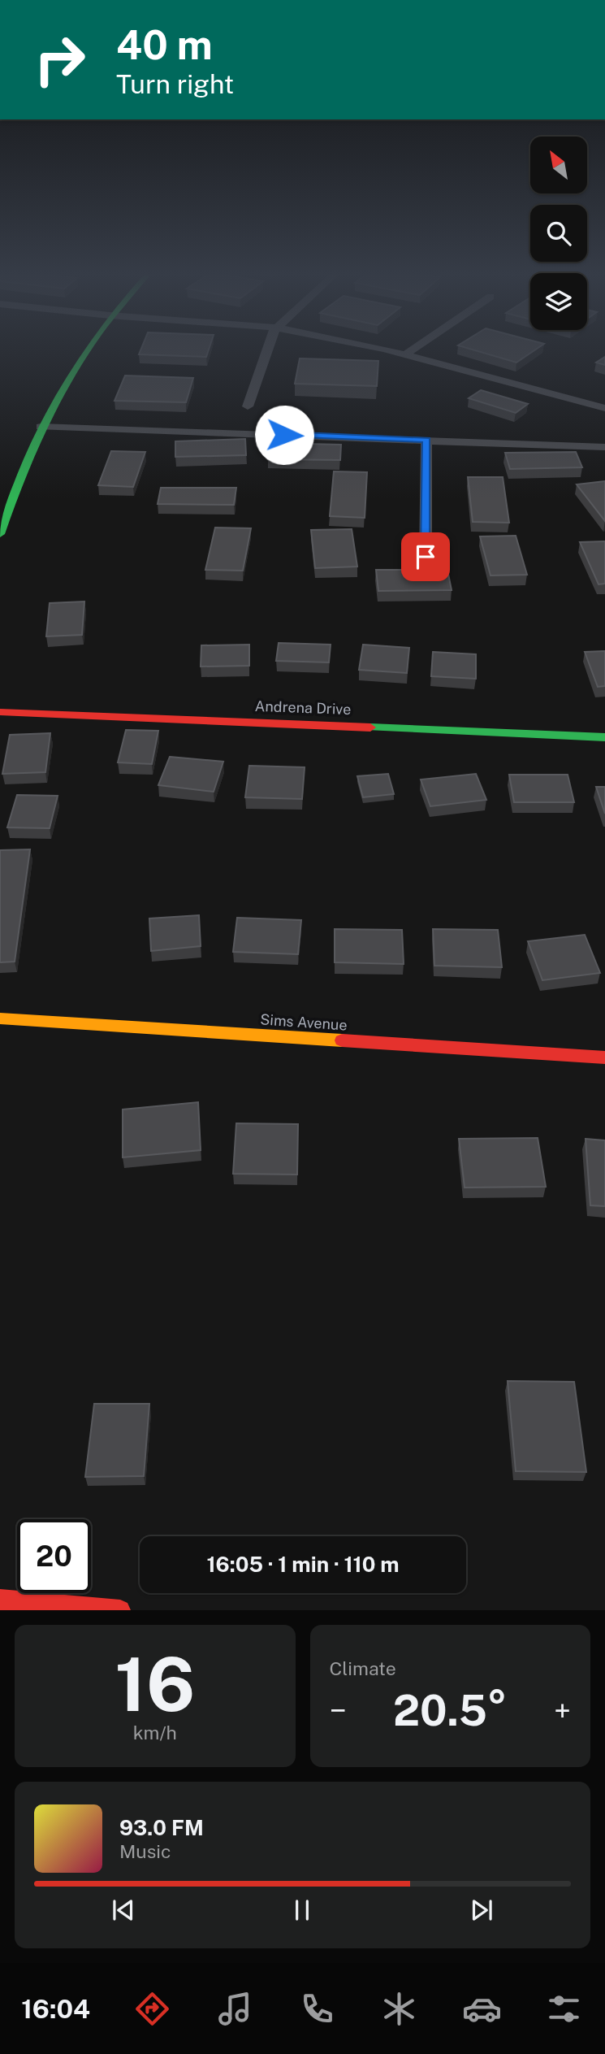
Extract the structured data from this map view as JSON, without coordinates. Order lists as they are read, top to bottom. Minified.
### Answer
{"streets":{"street":["Andrena Drive","Sims Avenue"]},"north":"top left","page":{"turn":["40 m","Turn right"],"limit":"20","trip":"16:05 · 1 min · 110 m","tile":[["16","km/h"],"Climate"],"heat":["−","20.5°","+"],"song":["93.0 FM","Music"],"tabs":"16:04"}}
